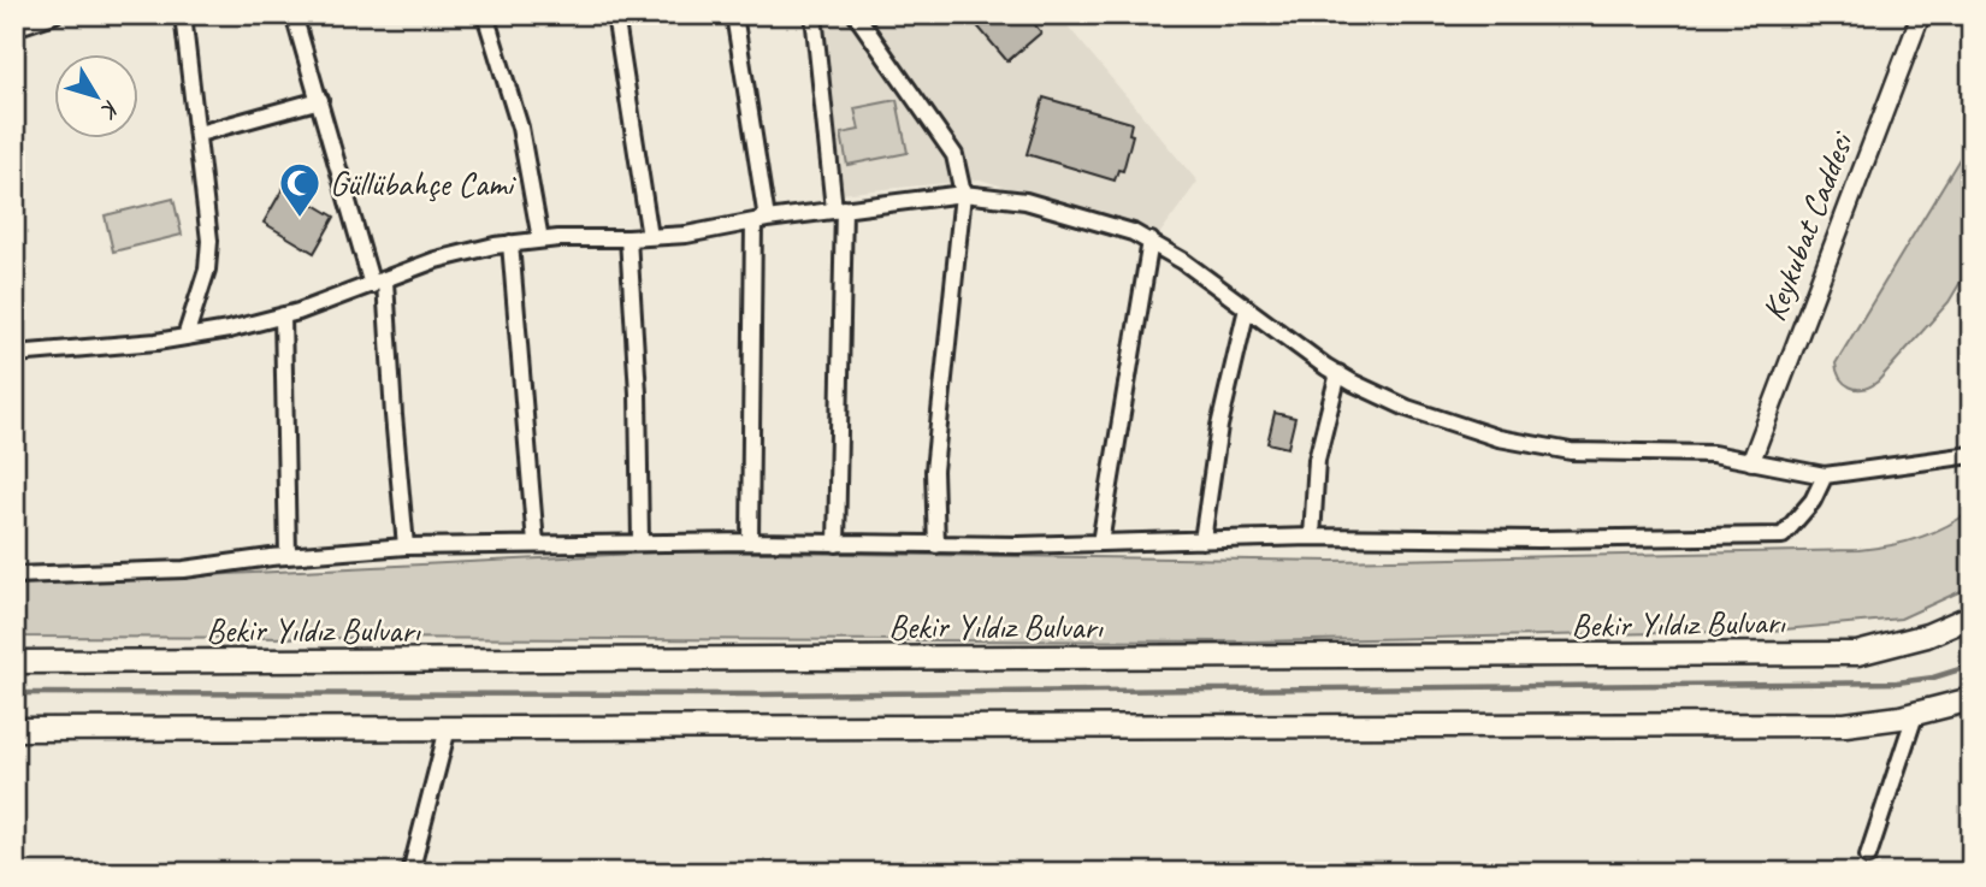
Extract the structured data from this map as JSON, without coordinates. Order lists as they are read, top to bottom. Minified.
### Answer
{"streets":{"main road":["Bekir Yıldız Bulvarı"],"street":["Keykubat Caddesi"]},"places":{"mosque":["Güllübahçe Cami"]},"north":"bottom right"}
